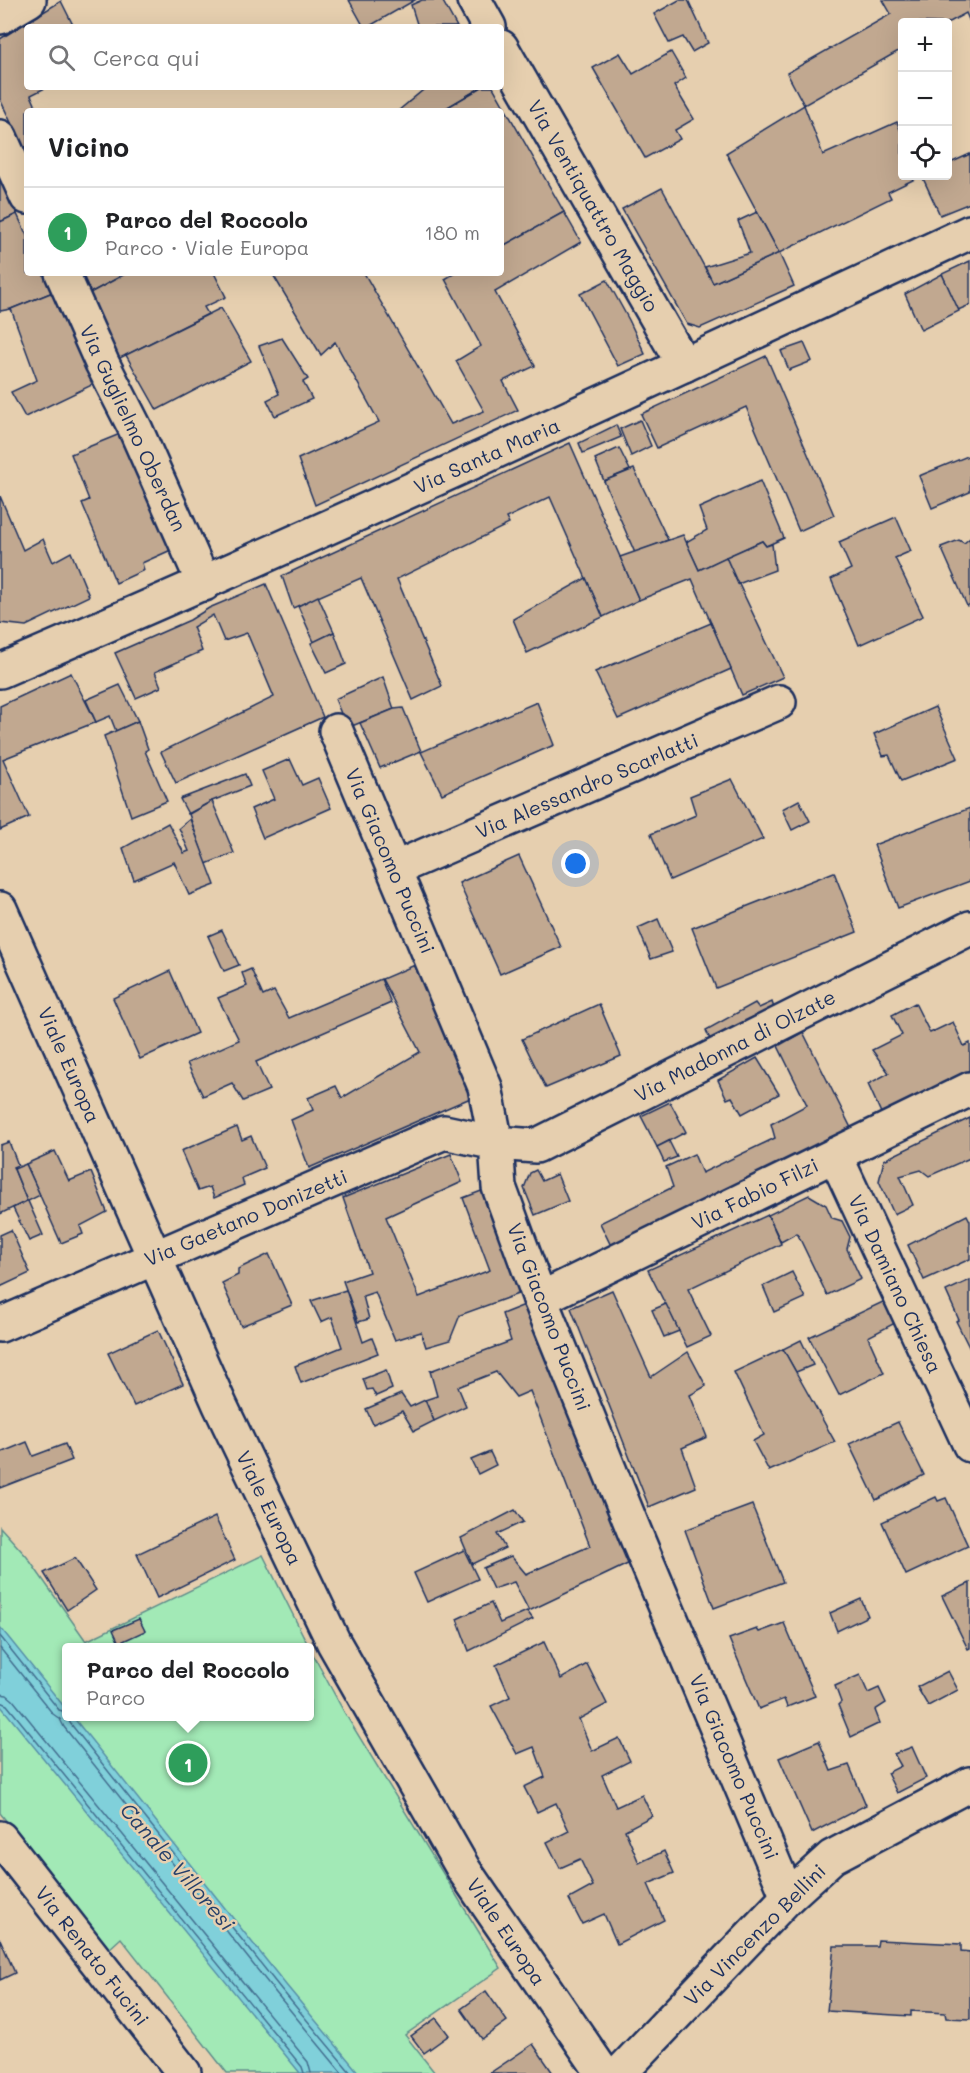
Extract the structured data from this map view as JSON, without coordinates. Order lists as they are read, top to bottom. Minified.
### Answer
{"streets":{"street":["Via Ventiquattro Maggio","Via Guglielmo Oberdan","Via Santa Maria","Via Alessandro Scarlatti","Via Giacomo Puccini","Via Madonna di Olzate","Viale Europa","Via Fabio Filzi","Via Gaetano Donizetti","Via Damiano Chiesa","Via Vincenzo Bellini","Via Renato Fucini"]},"crossings":[["Via Ventiquattro Maggio","Via Santa Maria"],["Via Guglielmo Oberdan","Via Santa Maria"],["Via Alessandro Scarlatti","Via Giacomo Puccini"],["Via Giacomo Puccini","Via Madonna di Olzate"],["Via Giacomo Puccini","Via Fabio Filzi"],["Via Giacomo Puccini","Via Gaetano Donizetti"],["Via Giacomo Puccini","Via Vincenzo Bellini"],["Via Madonna di Olzate","Via Gaetano Donizetti"],["Viale Europa","Via Gaetano Donizetti"],["Via Fabio Filzi","Via Damiano Chiesa"]],"water":["Canale Villoresi"],"page":{"map_buttons":["+","−"],"search":"Cerca qui","heading":"Vicino","list":[{"mark":"1","name":"Parco del Roccolo","note":"Parco · Viale Europa","value":"180 m"}],"popup":["Parco del Roccolo","Parco"],"pins":"1"}}
